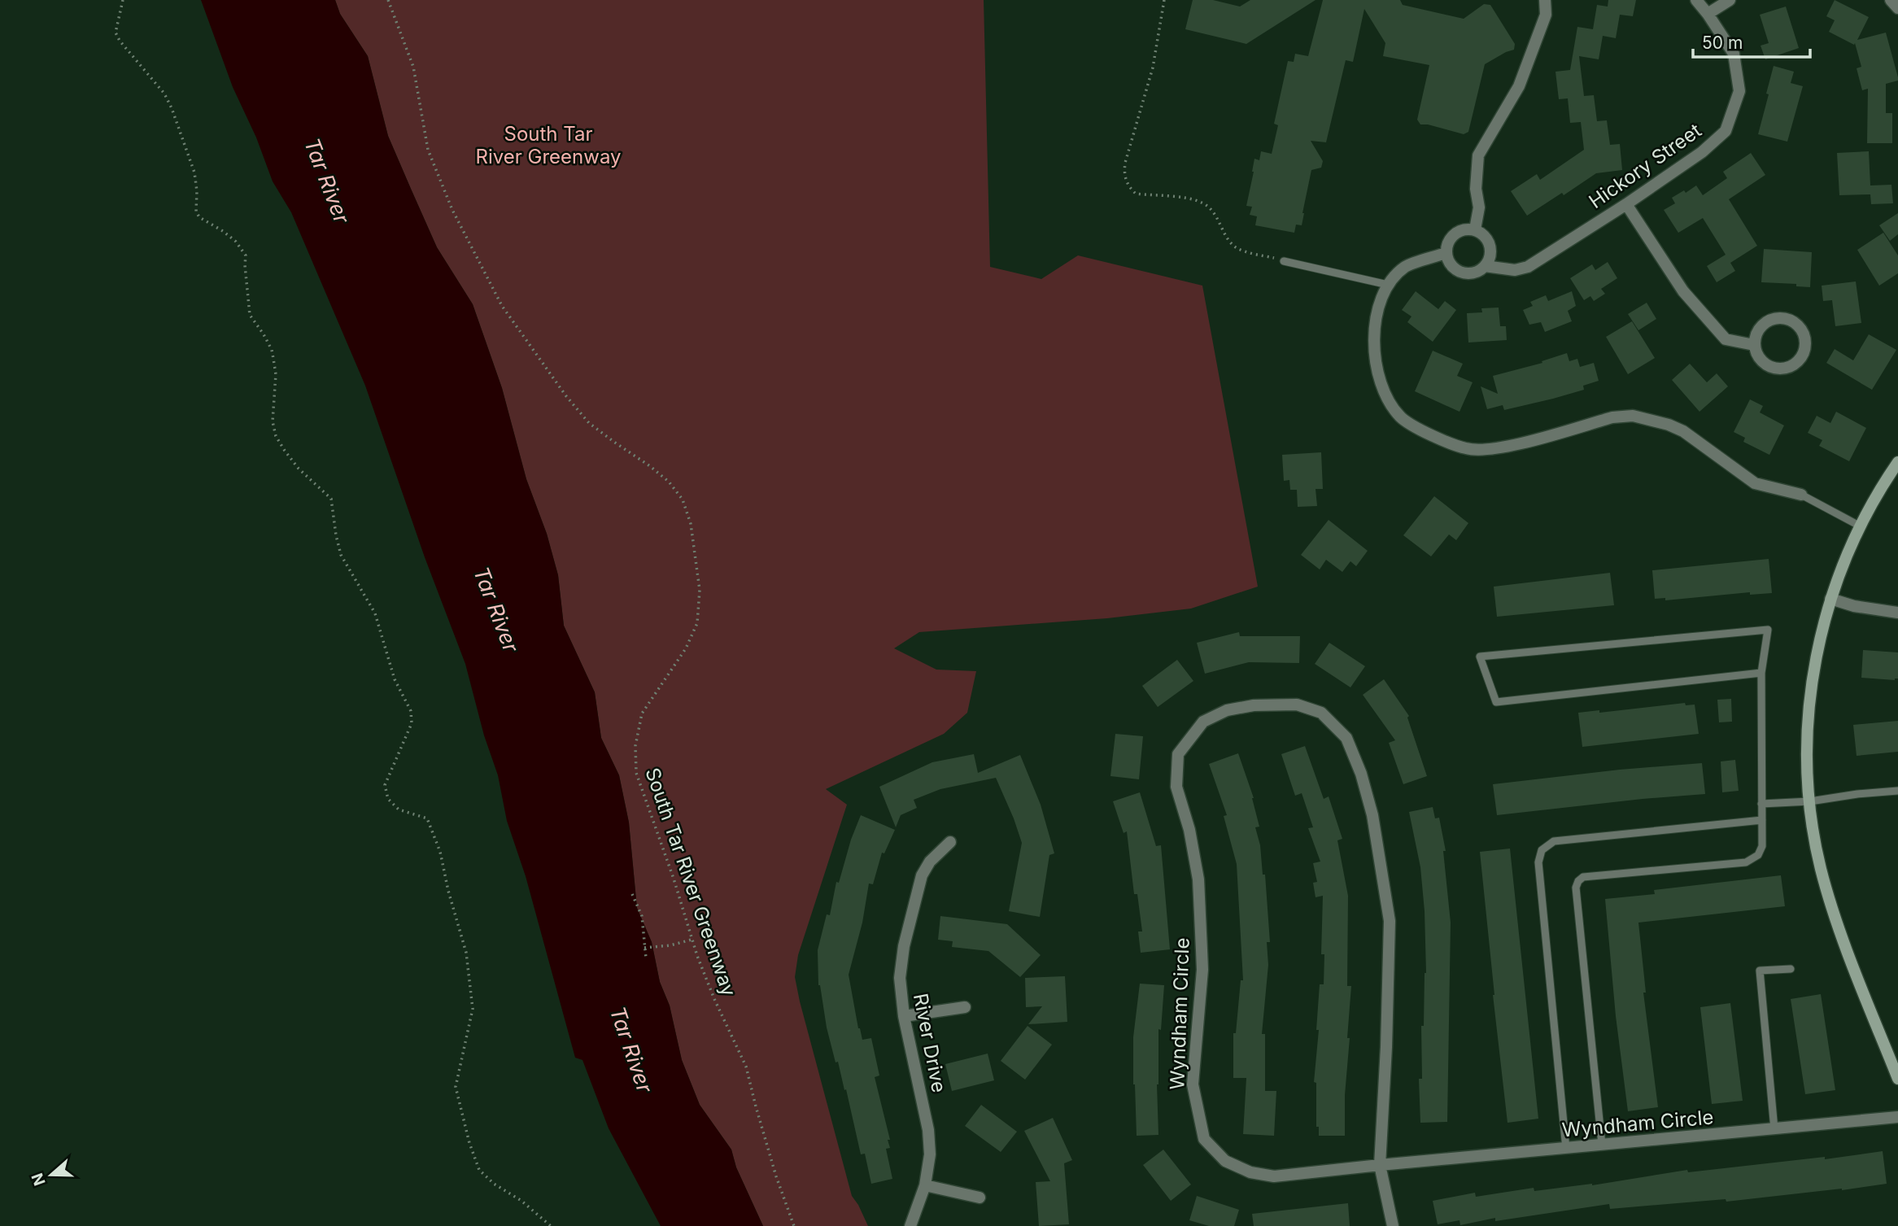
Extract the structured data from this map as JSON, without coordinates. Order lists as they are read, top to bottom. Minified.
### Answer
{"streets":{"street":["Hickory Street","Wyndham Circle","River Drive"],"path":["South Tar River Greenway"]},"water":["Tar River"],"parks":["South Tar River Greenway"],"scale_bar":"50 m","north":"left"}
